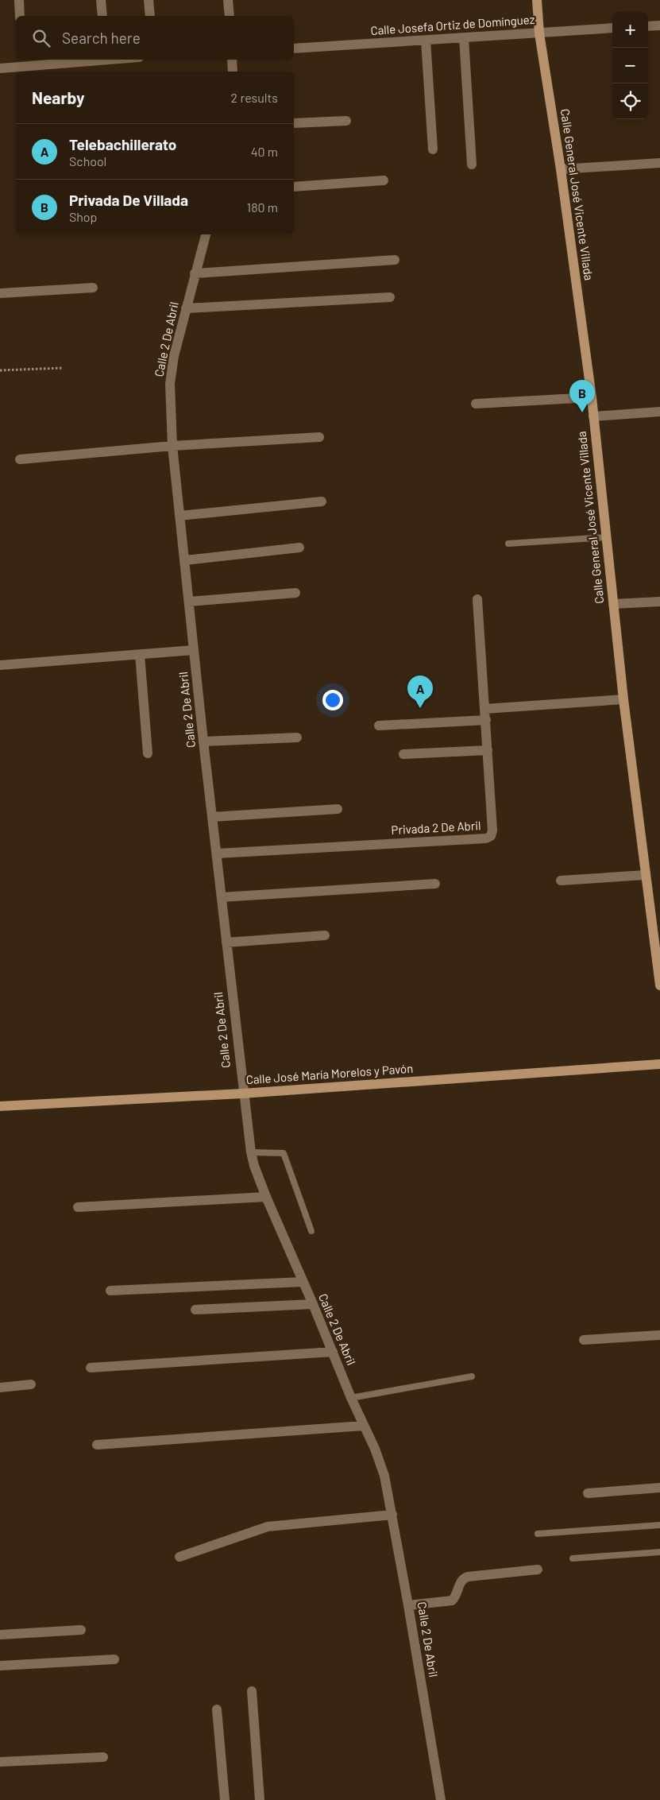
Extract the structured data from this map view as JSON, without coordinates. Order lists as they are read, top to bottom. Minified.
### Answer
{"streets":{"main road":["Calle General José Vicente Villada","Calle José María Morelos y Pavón"],"street":["Calle Josefa Ortiz de Domínguez","Calle 2 De Abril","Privada 2 De Abril"]},"crossings":[["Calle Josefa Ortiz de Domínguez","Calle General José Vicente Villada"],["Calle 2 De Abril","Privada 2 De Abril"],["Calle 2 De Abril","Calle José María Morelos y Pavón"]],"page":{"map_buttons":["+","−"],"search":"Search here","heading":["Nearby","2 results"],"list":[{"mark":"A","name":"Telebachillerato","note":"School","value":"40 m"},{"mark":"B","name":"Privada De Villada","note":"Shop","value":"180 m"}],"pins":["B","A"]}}
